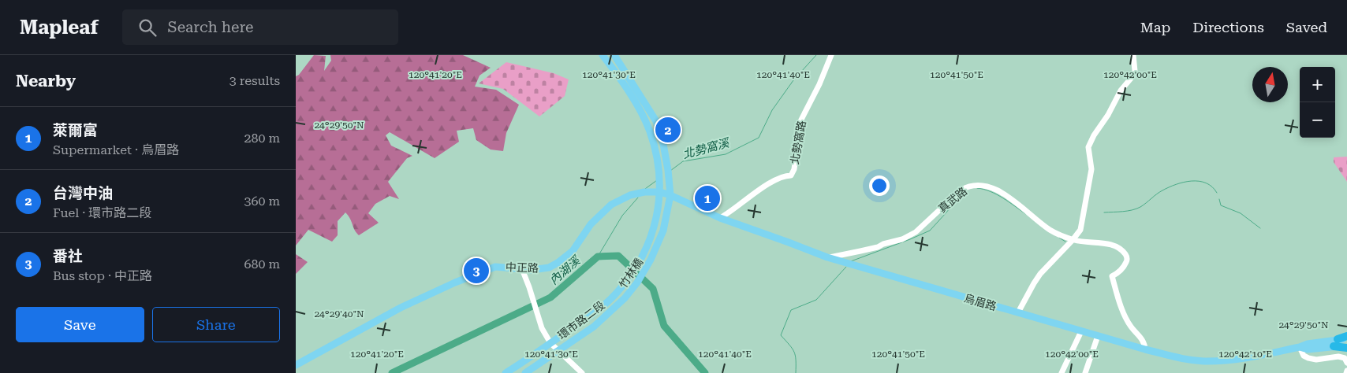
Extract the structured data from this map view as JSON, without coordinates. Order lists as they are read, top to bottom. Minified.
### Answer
{"streets":{"main road":["中正路","竹林橋","烏眉路","環市路二段"],"street":["北勢窩路","真武路"]},"crossings":[["北勢窩路","烏眉路"],["真武路","烏眉路"],["中正路","竹林橋"],["中正路","烏眉路"],["竹林橋","烏眉路"],["竹林橋","環市路二段"]],"water":["北勢窩溪","內湖溪"],"north":"top","page":{"header":"Mapleaf","search":"Search here","nav":["Map","Directions","Saved"],"heading":["Nearby","3 results"],"map_buttons":["+","−"],"list":[{"mark":"1","name":"萊爾富","note":"Supermarket · 烏眉路","value":"280 m"},{"mark":"2","name":"台灣中油","note":"Fuel · 環市路二段","value":"360 m"},{"mark":"3","name":"番社","note":"Bus stop · 中正路","value":"680 m"}],"pins":["2","1","3"],"buttons":["Save","Share"]},"coordinates":["120°41'20\"E","120°41'30\"E","120°41'40\"E","120°41'50\"E","120°42'00\"E","24°29'50\"N","24°29'40\"N","120°42'10\"E"]}
